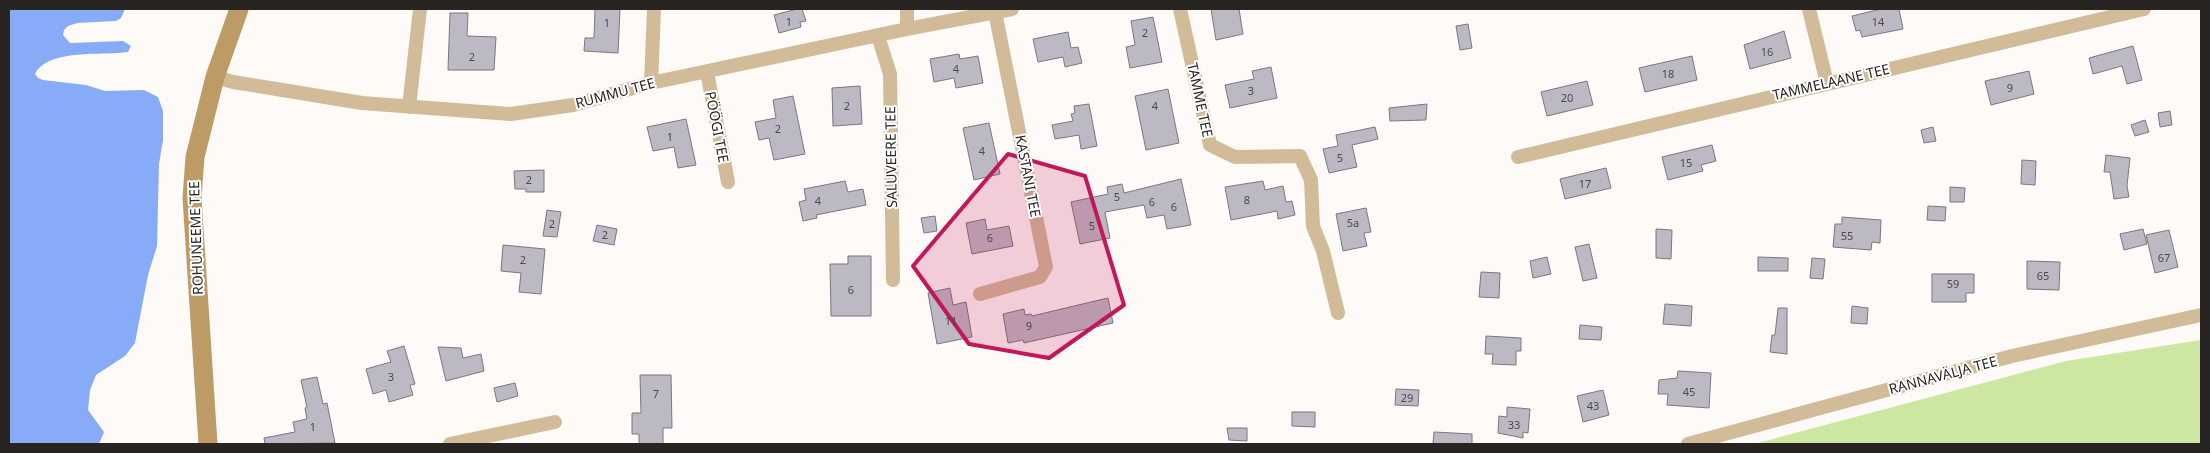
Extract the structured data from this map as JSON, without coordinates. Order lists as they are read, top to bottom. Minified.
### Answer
{"streets":{"street":["TAMMELAANE TEE","RUMMU TEE","TAMME TEE","PÖÖGI TEE","SALUVEERE TEE","KASTANI TEE","ROHUNEEME TEE","RANNAVÄLJA TEE"]},"crossings":[["RUMMU TEE","PÖÖGI TEE"],["RUMMU TEE","SALUVEERE TEE"],["RUMMU TEE","KASTANI TEE"],["RUMMU TEE","ROHUNEEME TEE"]],"house_numbers":["1","14","1","2","16","2","4","18","9","3","20","2","4","2","1","4","5","15","2","17","5","8","4","6","6","5a","2","5","2","55","6","67","2","65","59","6","11","9","3","45","7","29","43","33","1"]}
